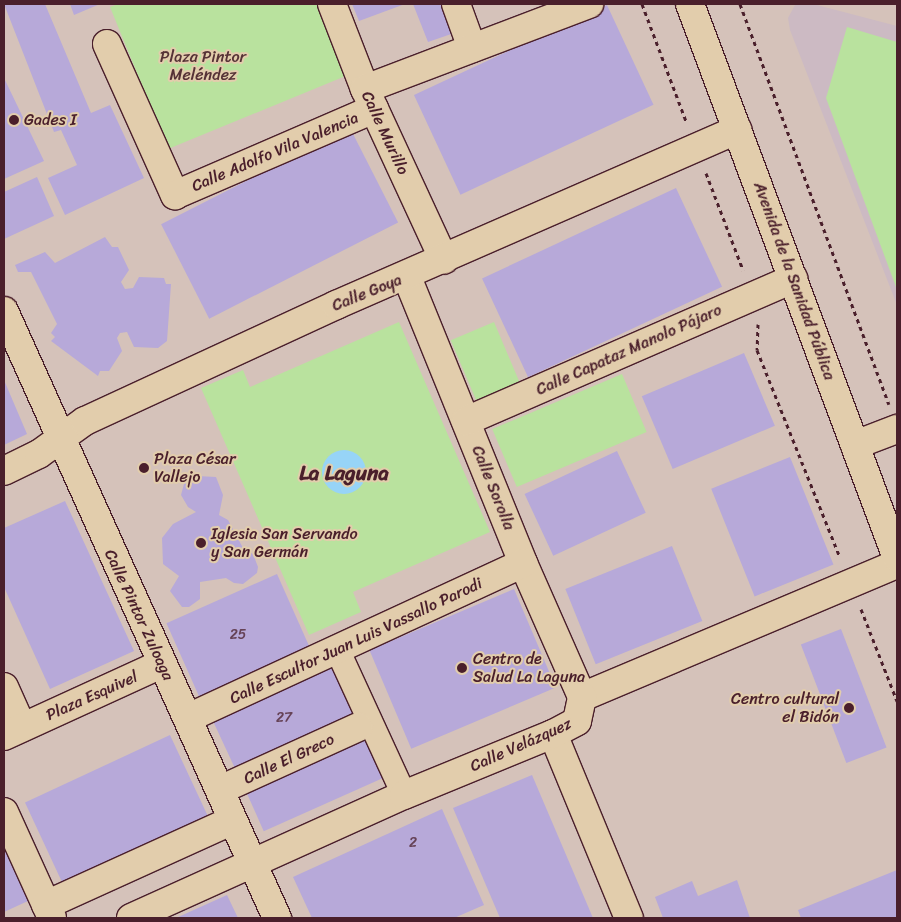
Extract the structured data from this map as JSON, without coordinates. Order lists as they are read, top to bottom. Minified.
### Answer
{"streets":{"street":["Calle Murillo","Calle Adolfo Vila Valencia","Avenida de la Sanidad Pública","Calle Goya","Calle Capataz Manolo Pájaro","Calle Sorolla","Calle Pintor Zuloaga","Calle Escultor Juan Luis Vassallo Parodi","Plaza Esquivel","Calle Velázquez","Calle El Greco"]},"crossings":[["Calle Murillo","Calle Adolfo Vila Valencia"],["Calle Murillo","Calle Goya"],["Avenida de la Sanidad Pública","Calle Goya"],["Avenida de la Sanidad Pública","Calle Capataz Manolo Pájaro"],["Calle Goya","Calle Sorolla"],["Calle Goya","Calle Pintor Zuloaga"],["Calle Capataz Manolo Pájaro","Calle Sorolla"],["Calle Sorolla","Calle Escultor Juan Luis Vassallo Parodi"],["Calle Sorolla","Calle Velázquez"],["Calle Pintor Zuloaga","Calle Escultor Juan Luis Vassallo Parodi"],["Calle Pintor Zuloaga","Plaza Esquivel"],["Calle Pintor Zuloaga","Calle Velázquez"],["Calle Pintor Zuloaga","Calle El Greco"]],"districts":["La Laguna"],"parks":["Plaza Pintor Meléndez"],"places":["Gades I","Plaza César Vallejo","Iglesia San Servando y San Germán","Centro de Salud La Laguna","Centro cultural el Bidón"],"house_numbers":["25","27","2"]}
